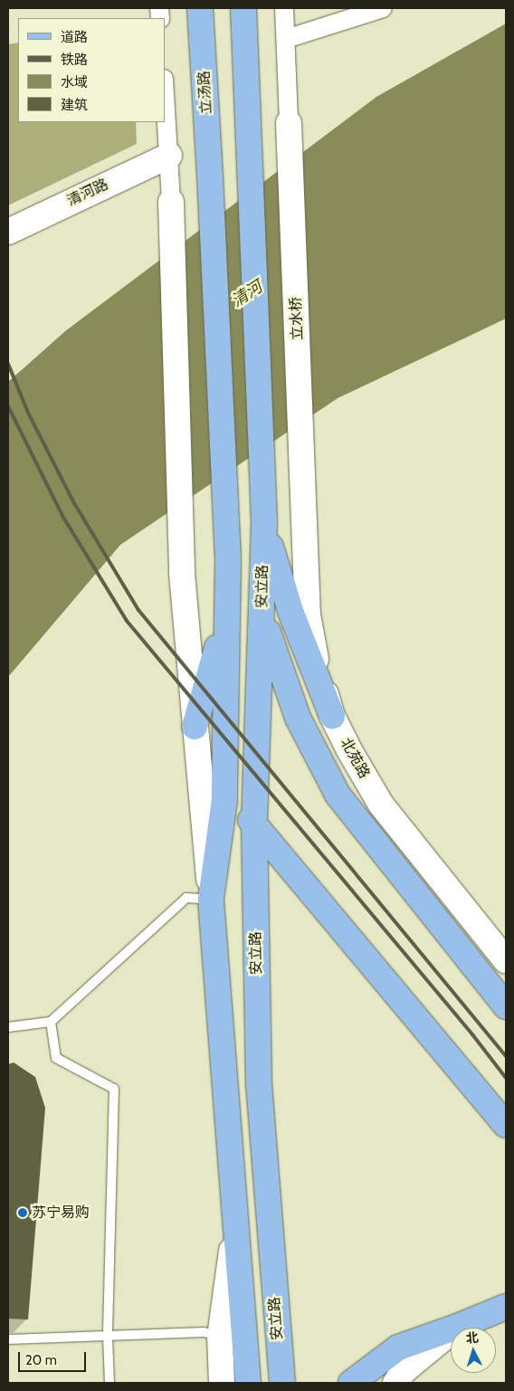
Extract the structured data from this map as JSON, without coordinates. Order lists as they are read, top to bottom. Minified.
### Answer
{"streets":{"main road":["立汤路","安立路"],"street":["清河路","立水桥","北苑路"]},"crossings":[["立水桥","北苑路"]],"water":["清河"],"places":["苏宁易购"],"legend":["道路","铁路","水域","建筑"],"scale_bar":"20 m","north":"top"}
